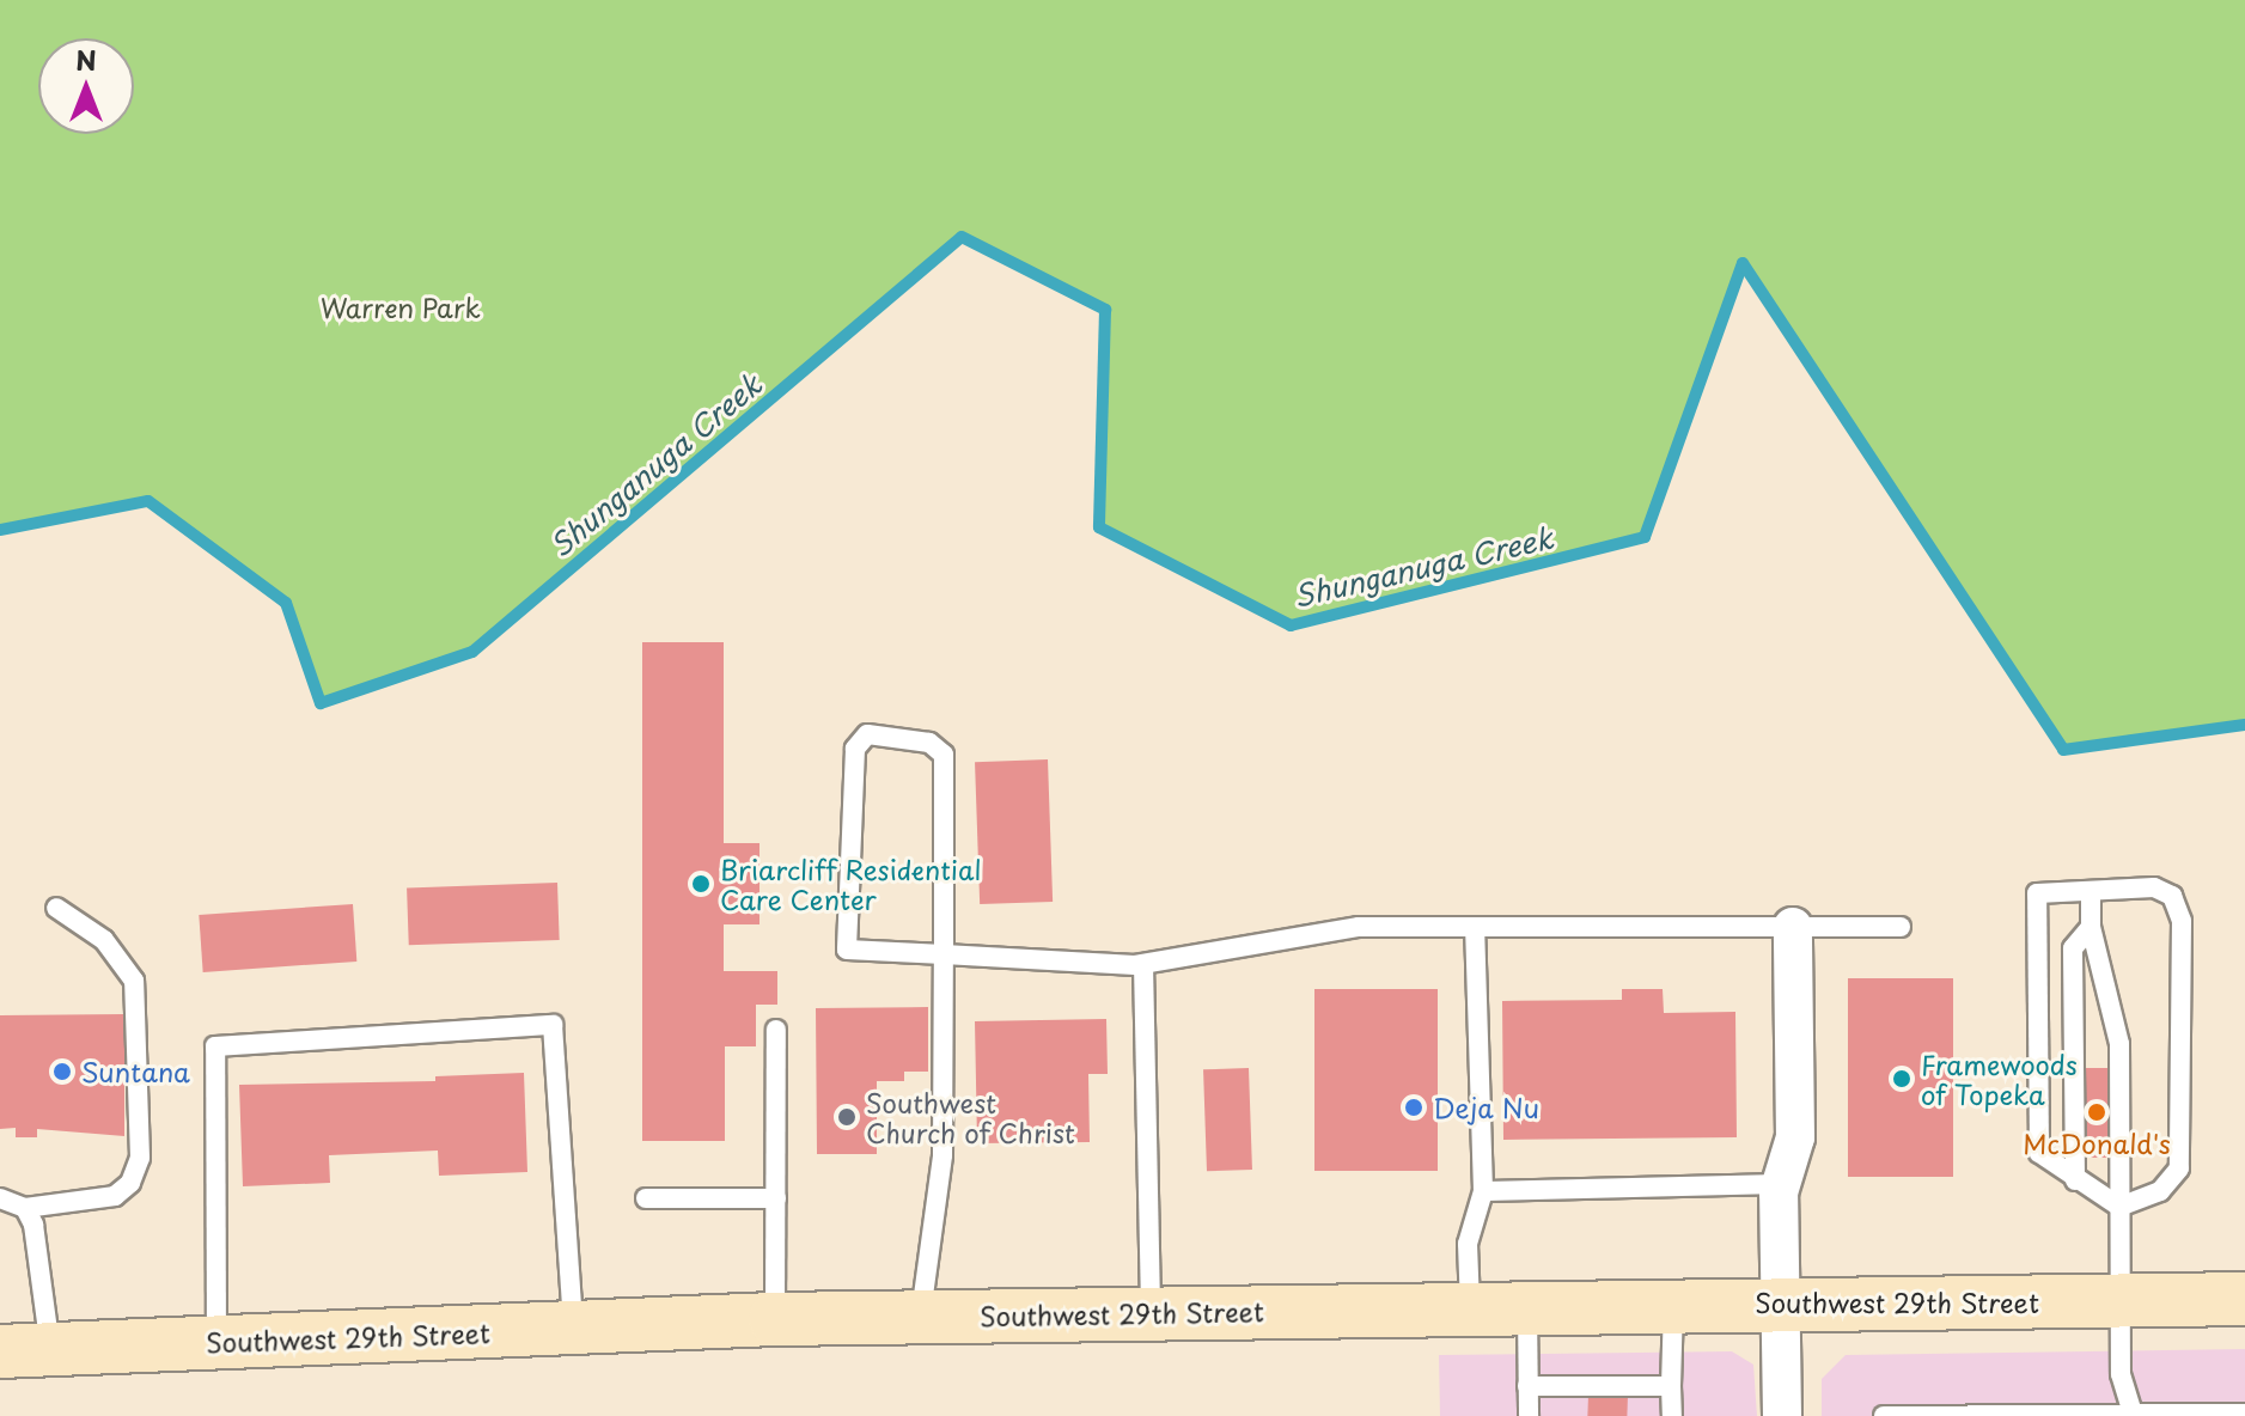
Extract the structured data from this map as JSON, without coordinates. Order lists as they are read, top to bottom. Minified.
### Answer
{"streets":{"main road":["Southwest 29th Street"]},"water":["Shunganuga Creek"],"parks":["Warren Park"],"places":["Briarcliff Residential Care Center","Suntana","Framewoods of Topeka","Deja Nu","McDonald's","Southwest Church of Christ"],"north":"top"}
